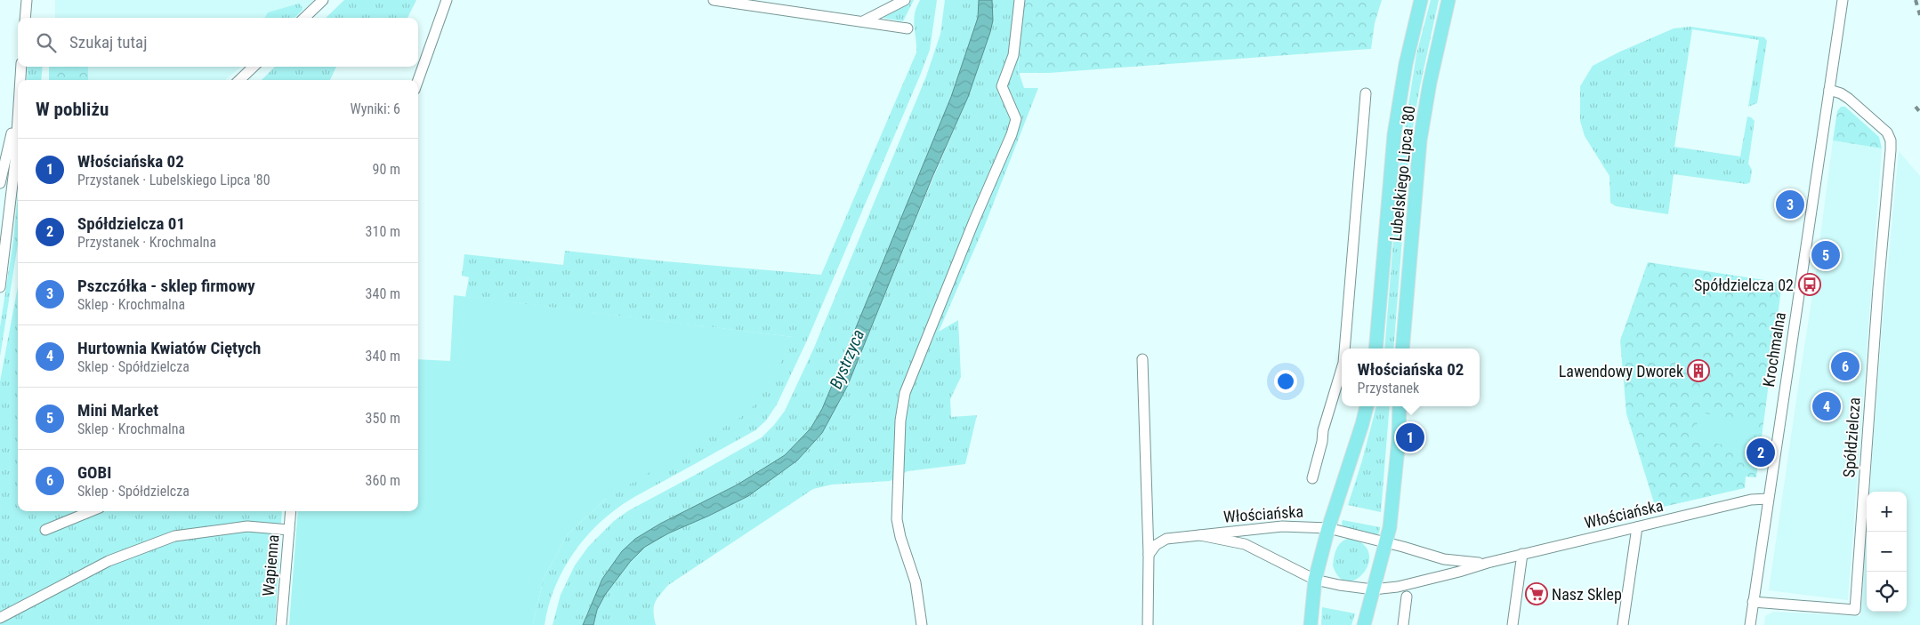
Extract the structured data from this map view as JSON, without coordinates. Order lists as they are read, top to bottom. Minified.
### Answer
{"streets":{"main road":["Lubelskiego Lipca '80"],"street":["Krochmalna","Spółdzielcza","Włościańska","Wapienna"]},"crossings":[["Krochmalna","Spółdzielcza"],["Krochmalna","Włościańska"]],"water":["Bystrzyca"],"places":{"bus stop":["Spółdzielcza 02"],"building":["Lawendowy Dworek"],"supermarket":["Nasz Sklep"]},"page":{"search":"Szukaj tutaj","heading":["W pobliżu","Wyniki: 6"],"list":[{"mark":"1","name":"Włościańska 02","note":"Przystanek · Lubelskiego Lipca '80","value":"90 m"},{"mark":"2","name":"Spółdzielcza 01","note":"Przystanek · Krochmalna","value":"310 m"},{"mark":"3","name":"Pszczółka - sklep firmowy","note":"Sklep · Krochmalna","value":"340 m"},{"mark":"4","name":"Hurtownia Kwiatów Ciętych","note":"Sklep · Spółdzielcza","value":"340 m"},{"mark":"5","name":"Mini Market","note":"Sklep · Krochmalna","value":"350 m"},{"mark":"6","name":"GOBI","note":"Sklep · Spółdzielcza","value":"360 m"}],"pins":["3","5","6","4","1","2"],"popup":["Włościańska 02","Przystanek"],"map_buttons":["+","−"]}}
